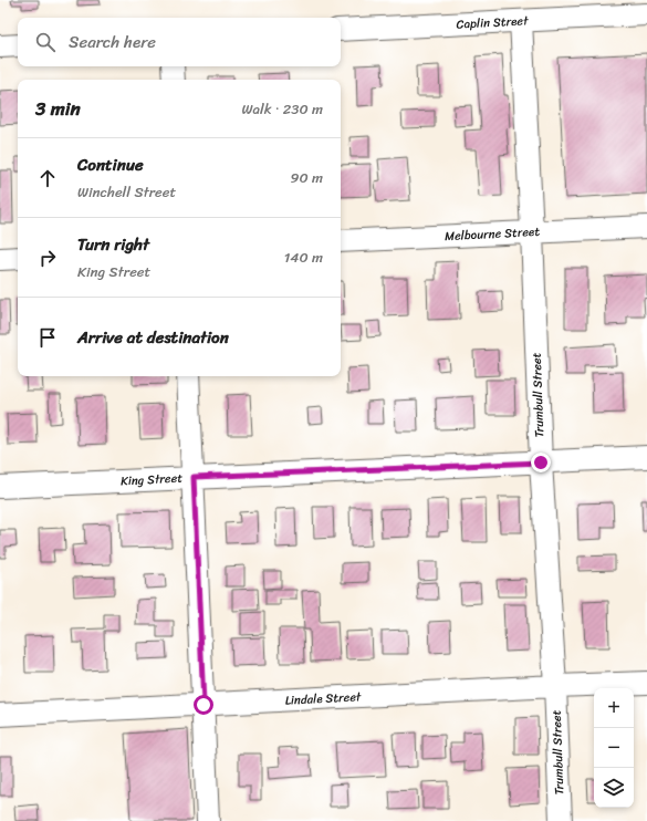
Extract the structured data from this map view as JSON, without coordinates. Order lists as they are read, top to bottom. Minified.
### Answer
{"streets":{"street":["Caplin Street","Melbourne Street","Trumbull Street","King Street","Lindale Street"]},"crossings":[["Caplin Street","Trumbull Street"],["Melbourne Street","Trumbull Street"],["Trumbull Street","King Street"],["Trumbull Street","Lindale Street"]],"page":{"search":"Search here","heading":["3 min","Walk · 230 m"],"list":[["Continue","Winchell Street","90 m"],["Turn right","King Street","140 m"],"Arrive at destination"],"map_buttons":["+","−"]}}
